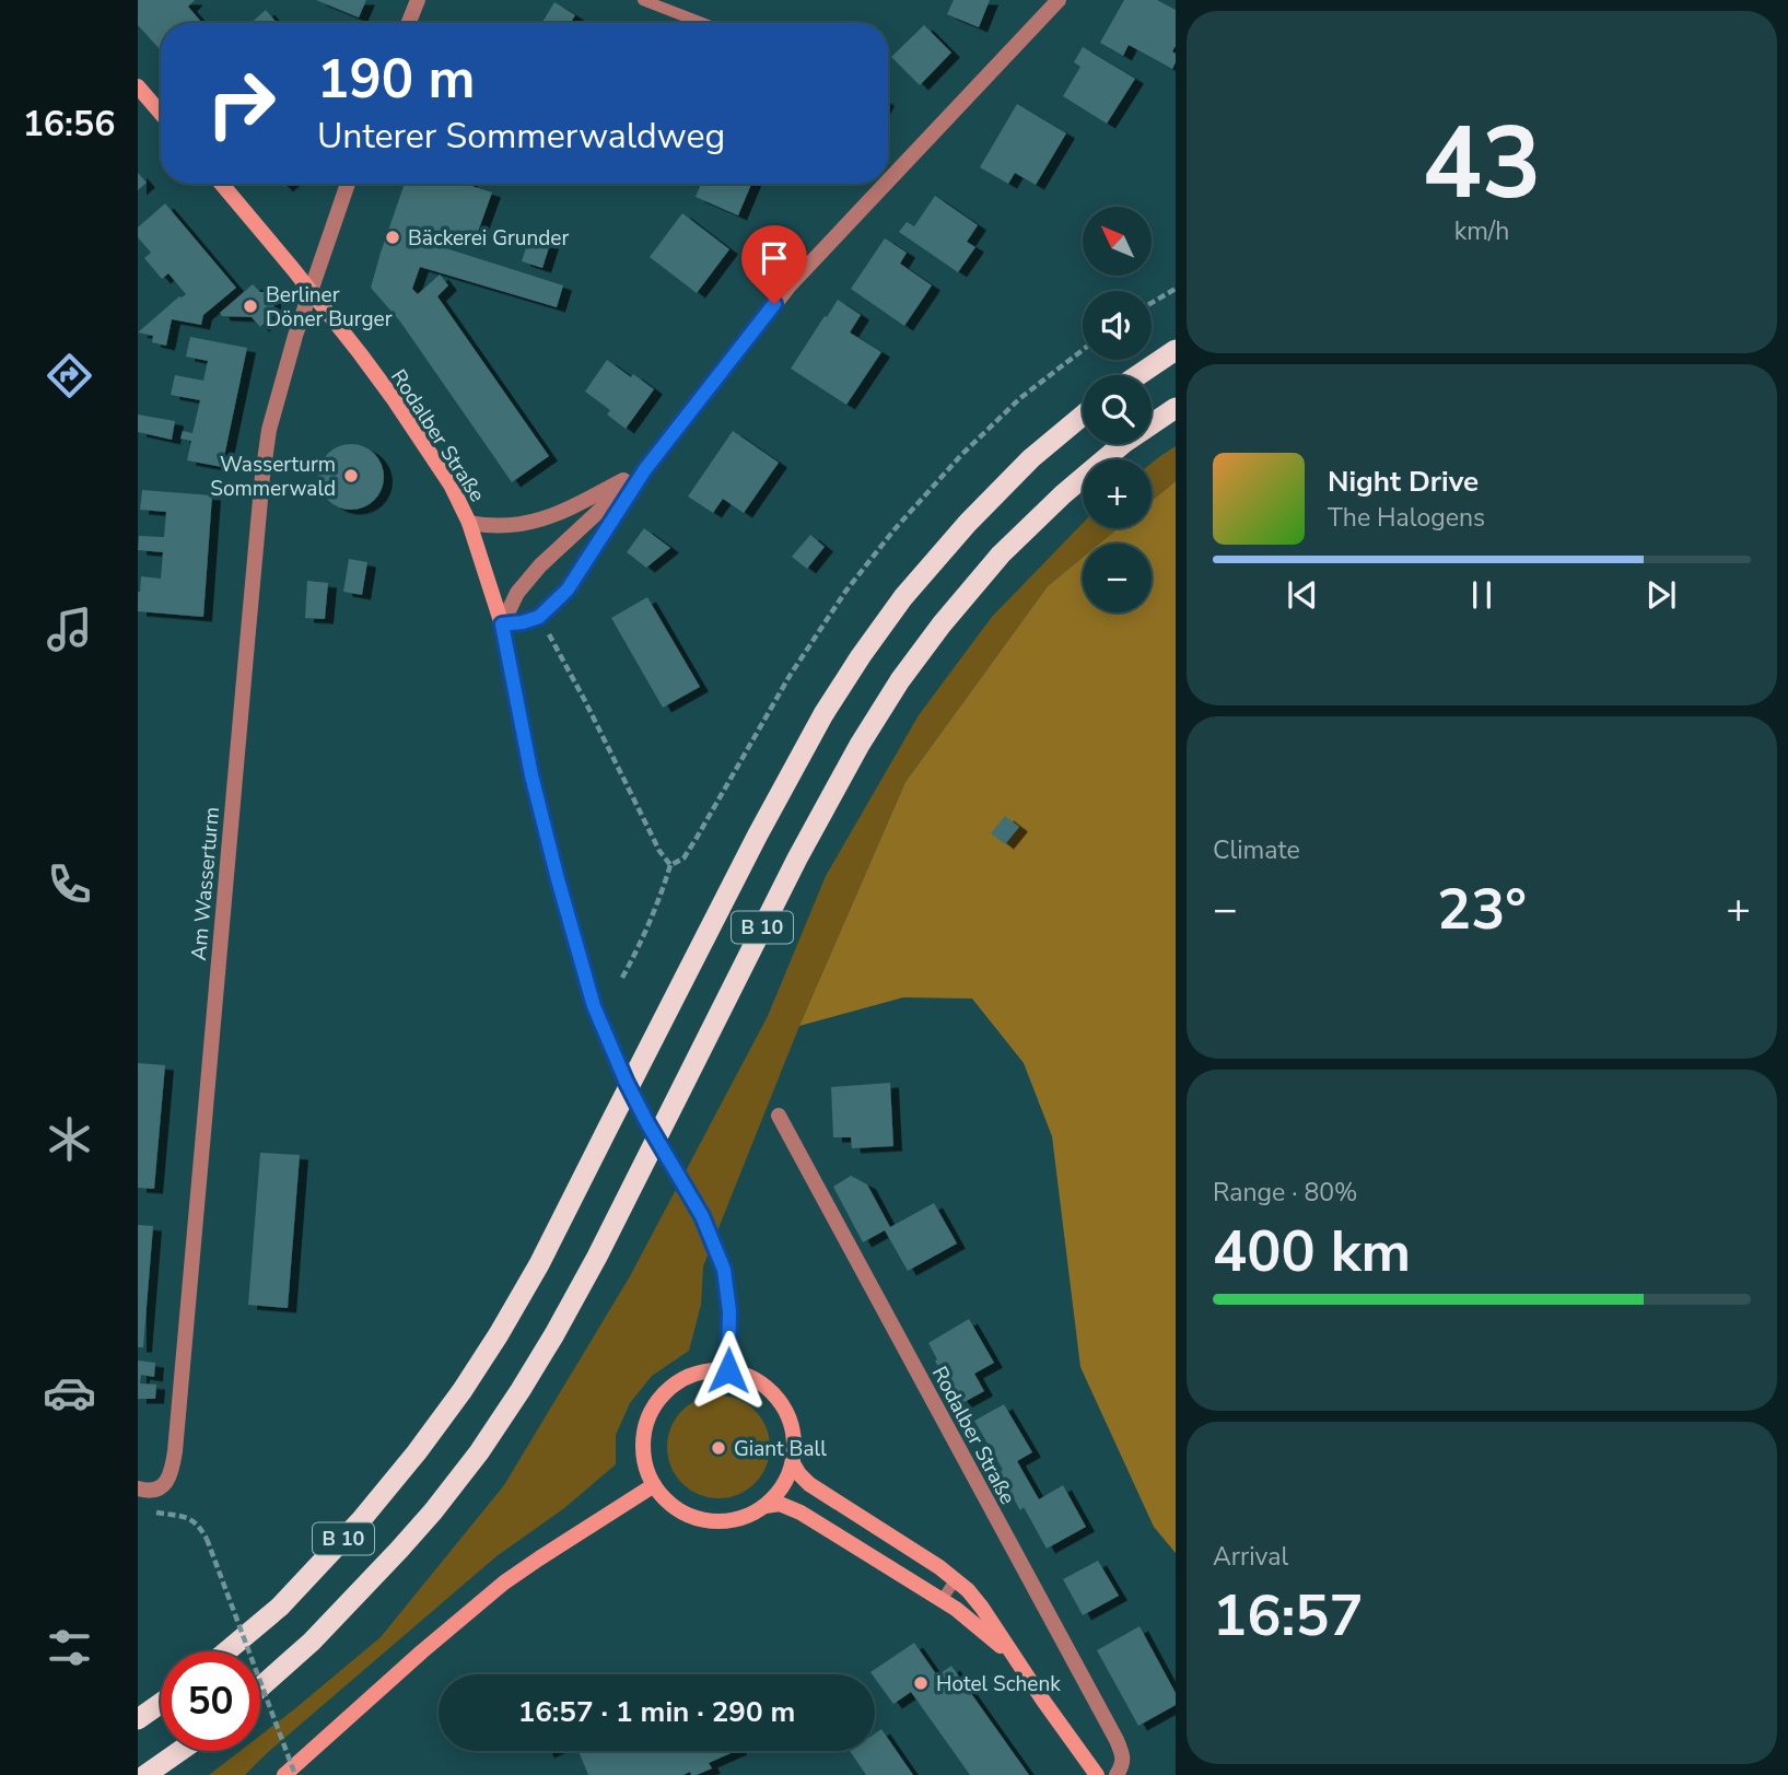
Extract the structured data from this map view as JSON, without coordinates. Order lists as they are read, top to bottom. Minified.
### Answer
{"streets":{"highway":["B 10"],"main road":["Rodalber Straße"],"street":["Am Wasserturm"]},"crossings":[["Rodalber Straße","Am Wasserturm"]],"places":["Bäckerei Grunder","Berliner Döner Burger","Wasserturm Sommerwald","Giant Ball","Hotel Schenk"],"north":"top left","page":{"tabs":"16:56","tile":[["43","km/h"],"Climate",["Range · 80%","400 km"],["Arrival","16:57"]],"turn":["190 m","Unterer Sommerwaldweg"],"map_buttons":["+","−"],"song":["Night Drive","The Halogens"],"heat":["−","23°","+"],"limit":"50","trip":"16:57 · 1 min · 290 m"}}
